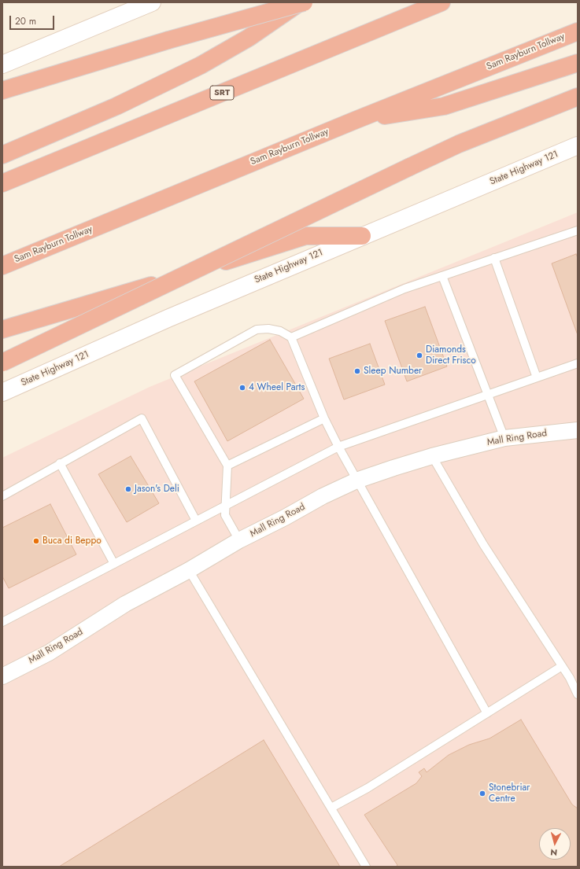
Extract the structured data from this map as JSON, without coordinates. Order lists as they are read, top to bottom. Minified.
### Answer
{"streets":{"highway":["Sam Rayburn Tollway","SRT"],"main road":["State Highway 121"],"street":["Mall Ring Road"]},"places":["Diamonds Direct Frisco","Sleep Number","4 Wheel Parts","Jason's Deli","Buca di Beppo","Stonebriar Centre"],"scale_bar":"20 m","north":"bottom"}
